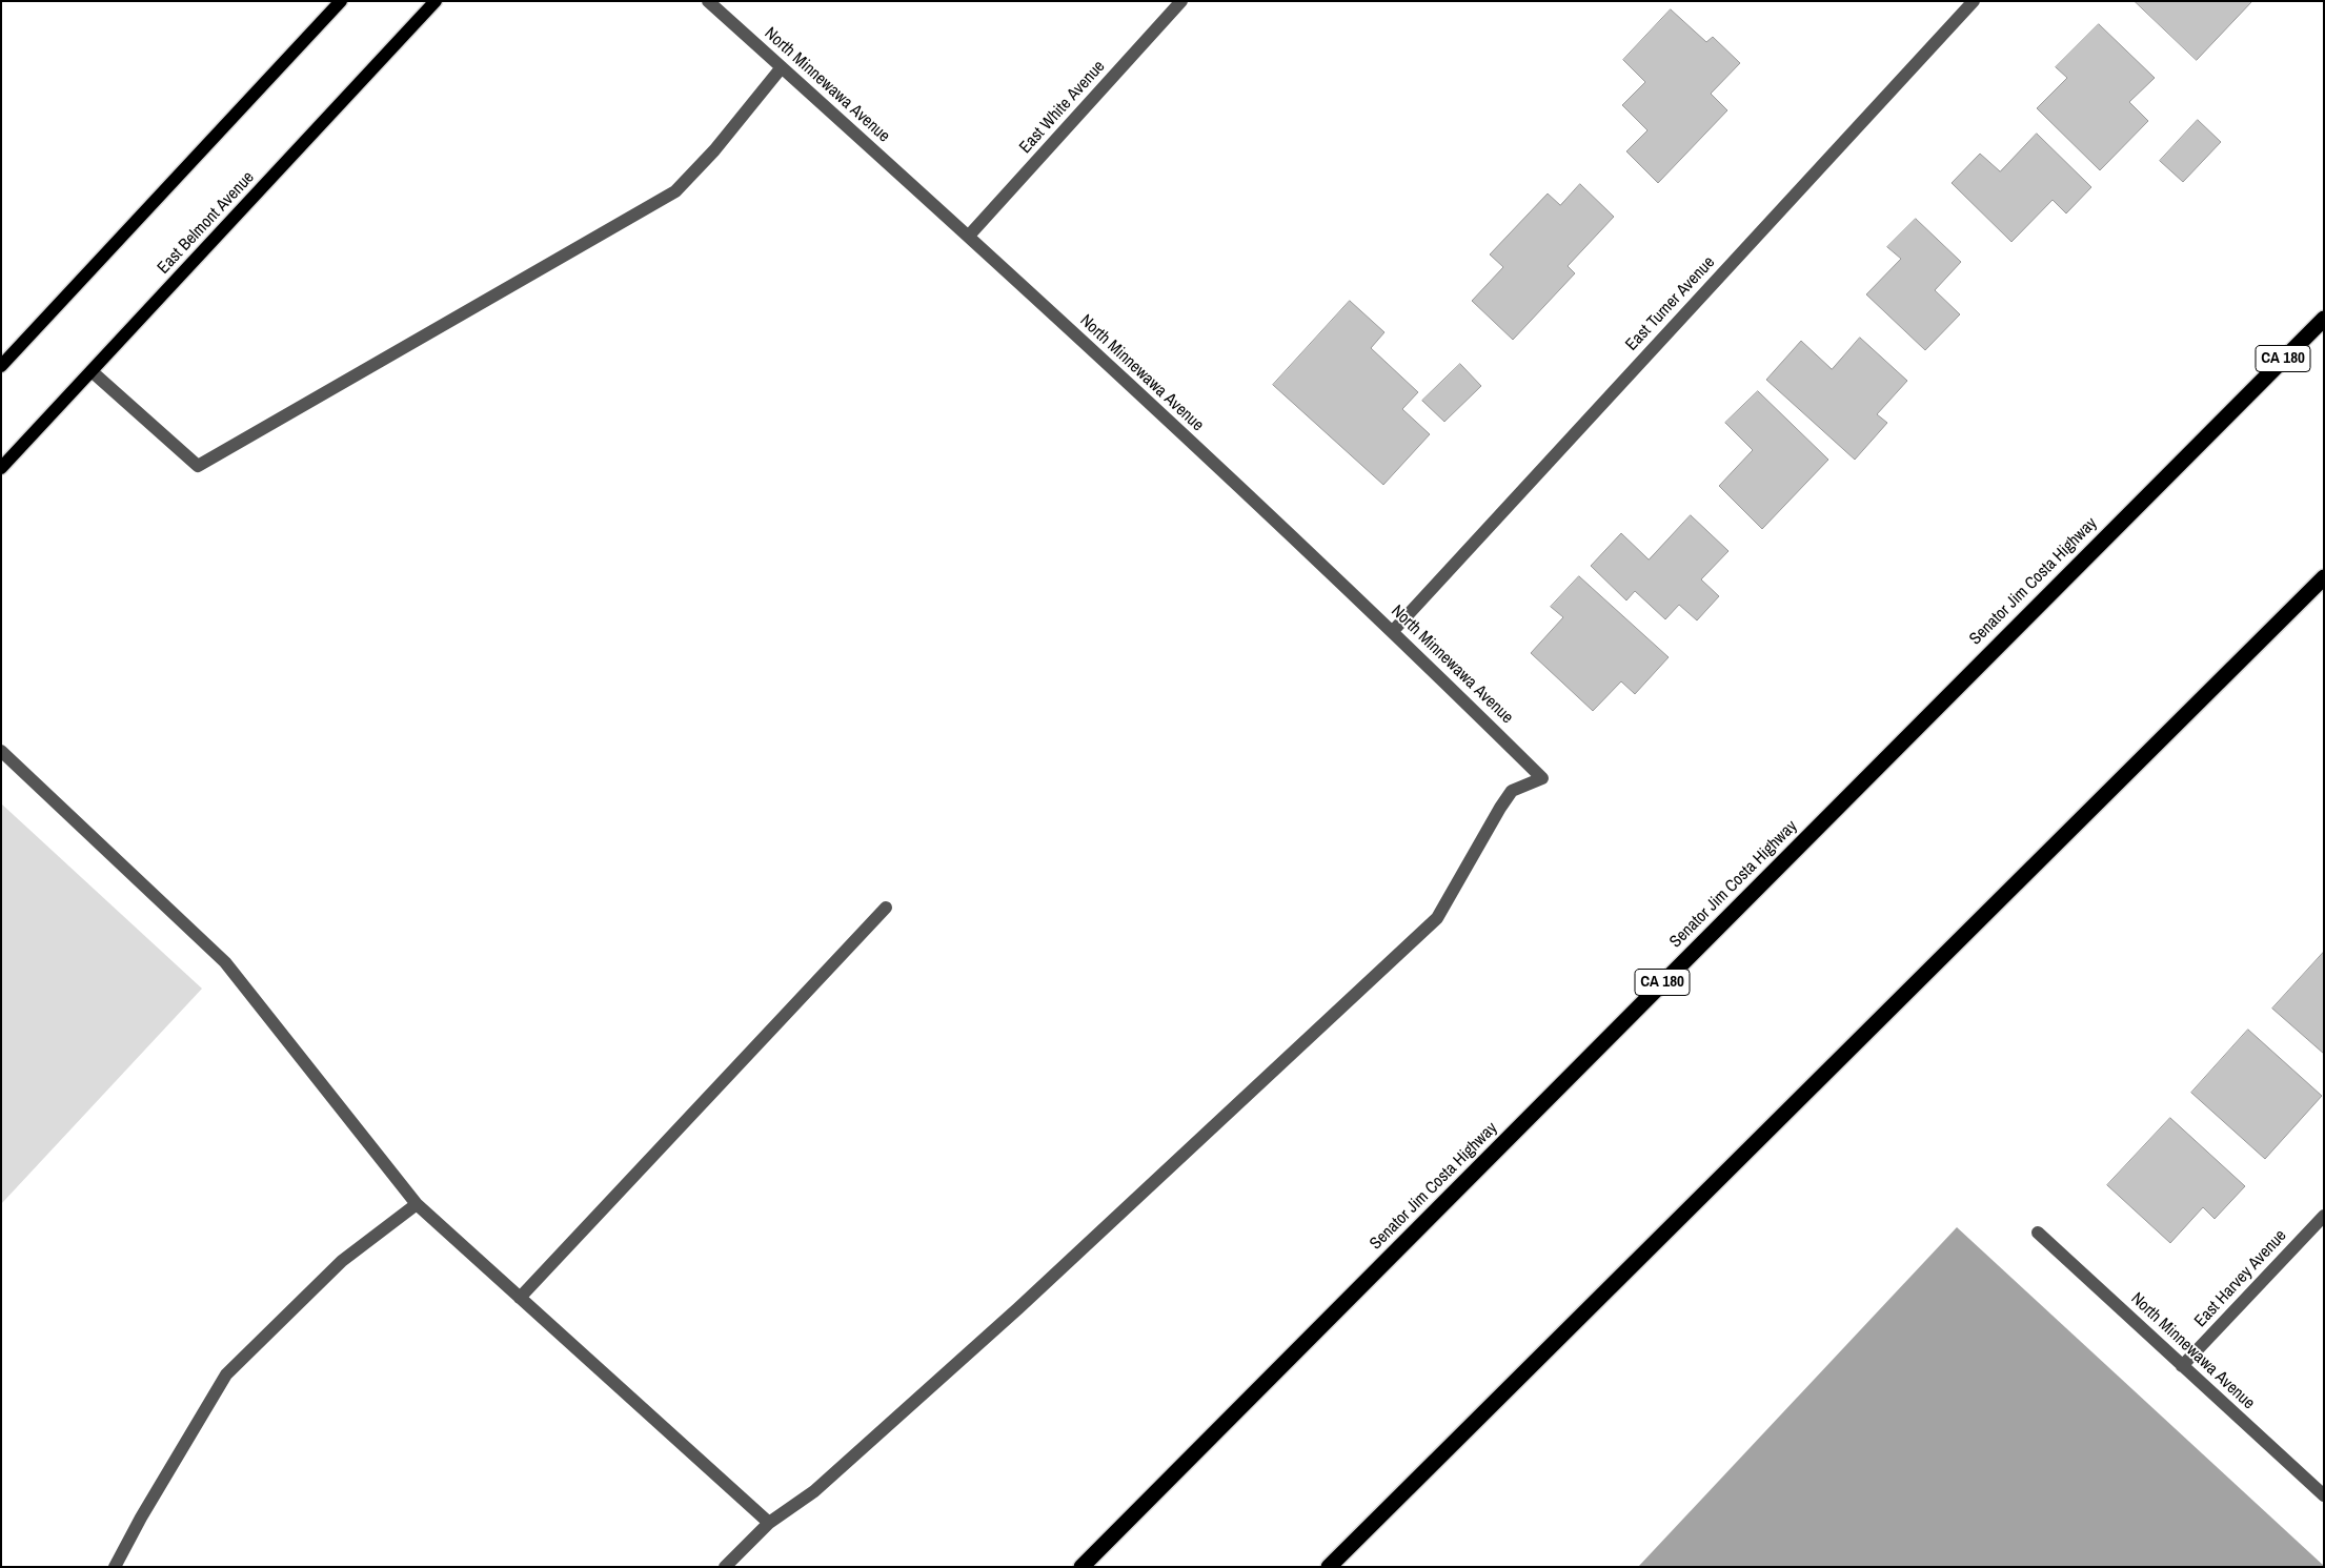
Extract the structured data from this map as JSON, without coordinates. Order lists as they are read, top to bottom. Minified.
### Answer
{"streets":{"highway":["CA 180","Senator Jim Costa Highway"],"main road":["East Belmont Avenue"],"street":["North Minnewawa Avenue","East White Avenue","East Turner Avenue","East Harvey Avenue"]},"crossings":[["North Minnewawa Avenue","East White Avenue"],["North Minnewawa Avenue","East Turner Avenue"],["North Minnewawa Avenue","East Harvey Avenue"]]}
